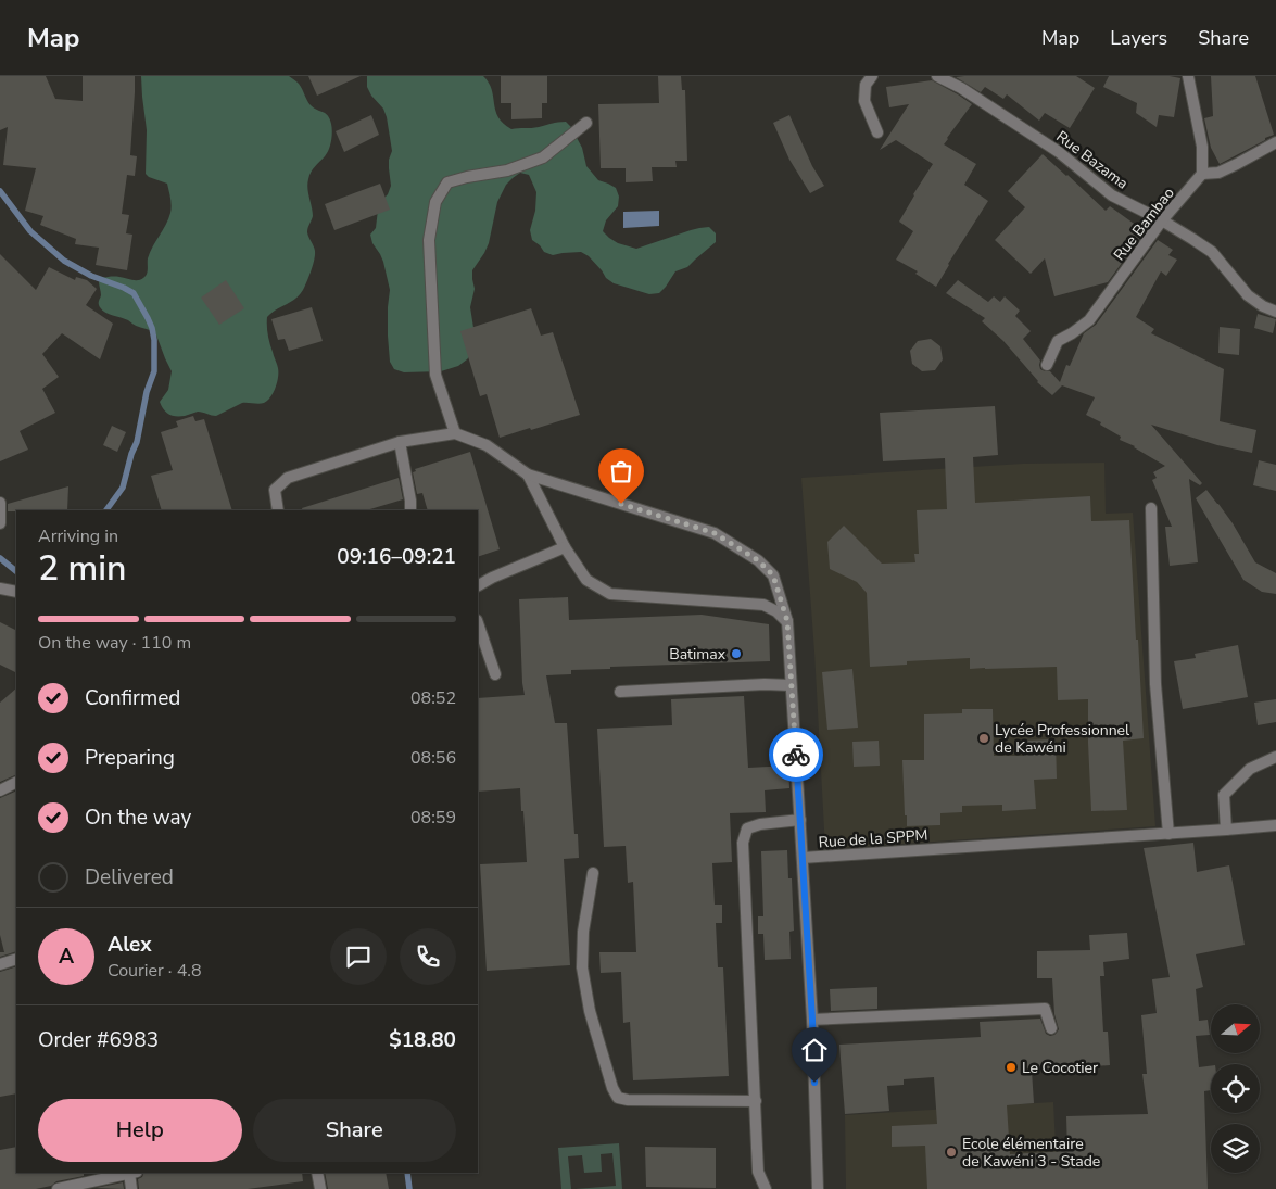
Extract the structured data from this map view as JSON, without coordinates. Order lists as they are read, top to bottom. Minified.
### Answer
{"streets":{"street":["Rue Bazama","Rue Bambao","Rue de la SPPM"]},"crossings":[["Rue Bazama","Rue Bambao"]],"places":["Batimax","Lycée Professionnel de Kawéni","Le Cocotier","Ecole élémentaire de Kawéni 3 - Stade"],"north":"right","page":{"header":"Map","nav":["Map","Layers","Share"],"heading":["2 min","Arriving in","09:16–09:21"],"panel":["Alex","Courier · 4.8","Order #6983","$18.80"],"bar":"On the way · 110 m","list":[["Confirmed","08:52"],["Preparing","08:56"],["On the way","08:59"],"Delivered"],"round":"A","buttons":["Help","Share"]}}
